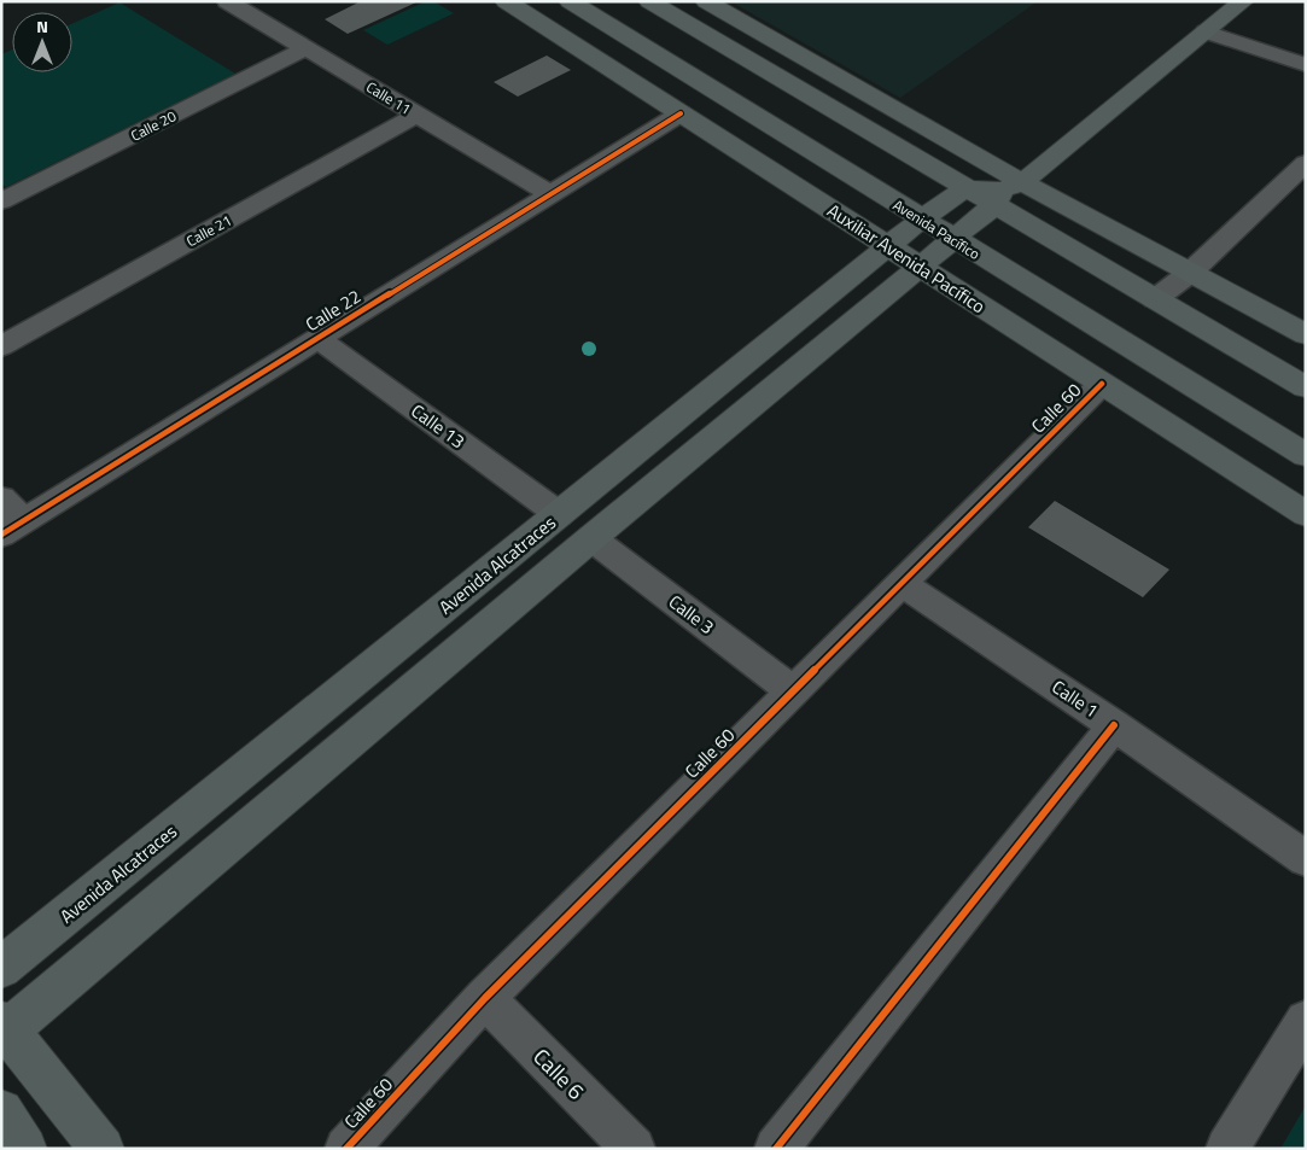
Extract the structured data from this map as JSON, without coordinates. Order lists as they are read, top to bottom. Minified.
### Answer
{"streets":{"main road":["Avenida Pacífico","Auxiliar Avenida Pacífico","Avenida Alcatraces"],"street":["Calle 11","Calle 20","Calle 21","Calle 22","Calle 60","Calle 13","Calle 3","Calle 1","Calle 6"]},"crossings":[["Calle 11","Calle 20"],["Calle 11","Calle 21"],["Calle 11","Calle 22"],["Avenida Pacífico","Avenida Alcatraces"],["Auxiliar Avenida Pacífico","Calle 22"],["Auxiliar Avenida Pacífico","Calle 60"],["Auxiliar Avenida Pacífico","Avenida Alcatraces"],["Calle 22","Calle 13"],["Calle 60","Calle 3"],["Calle 60","Calle 1"],["Calle 60","Calle 6"],["Calle 13","Avenida Alcatraces"]],"north":"top"}
